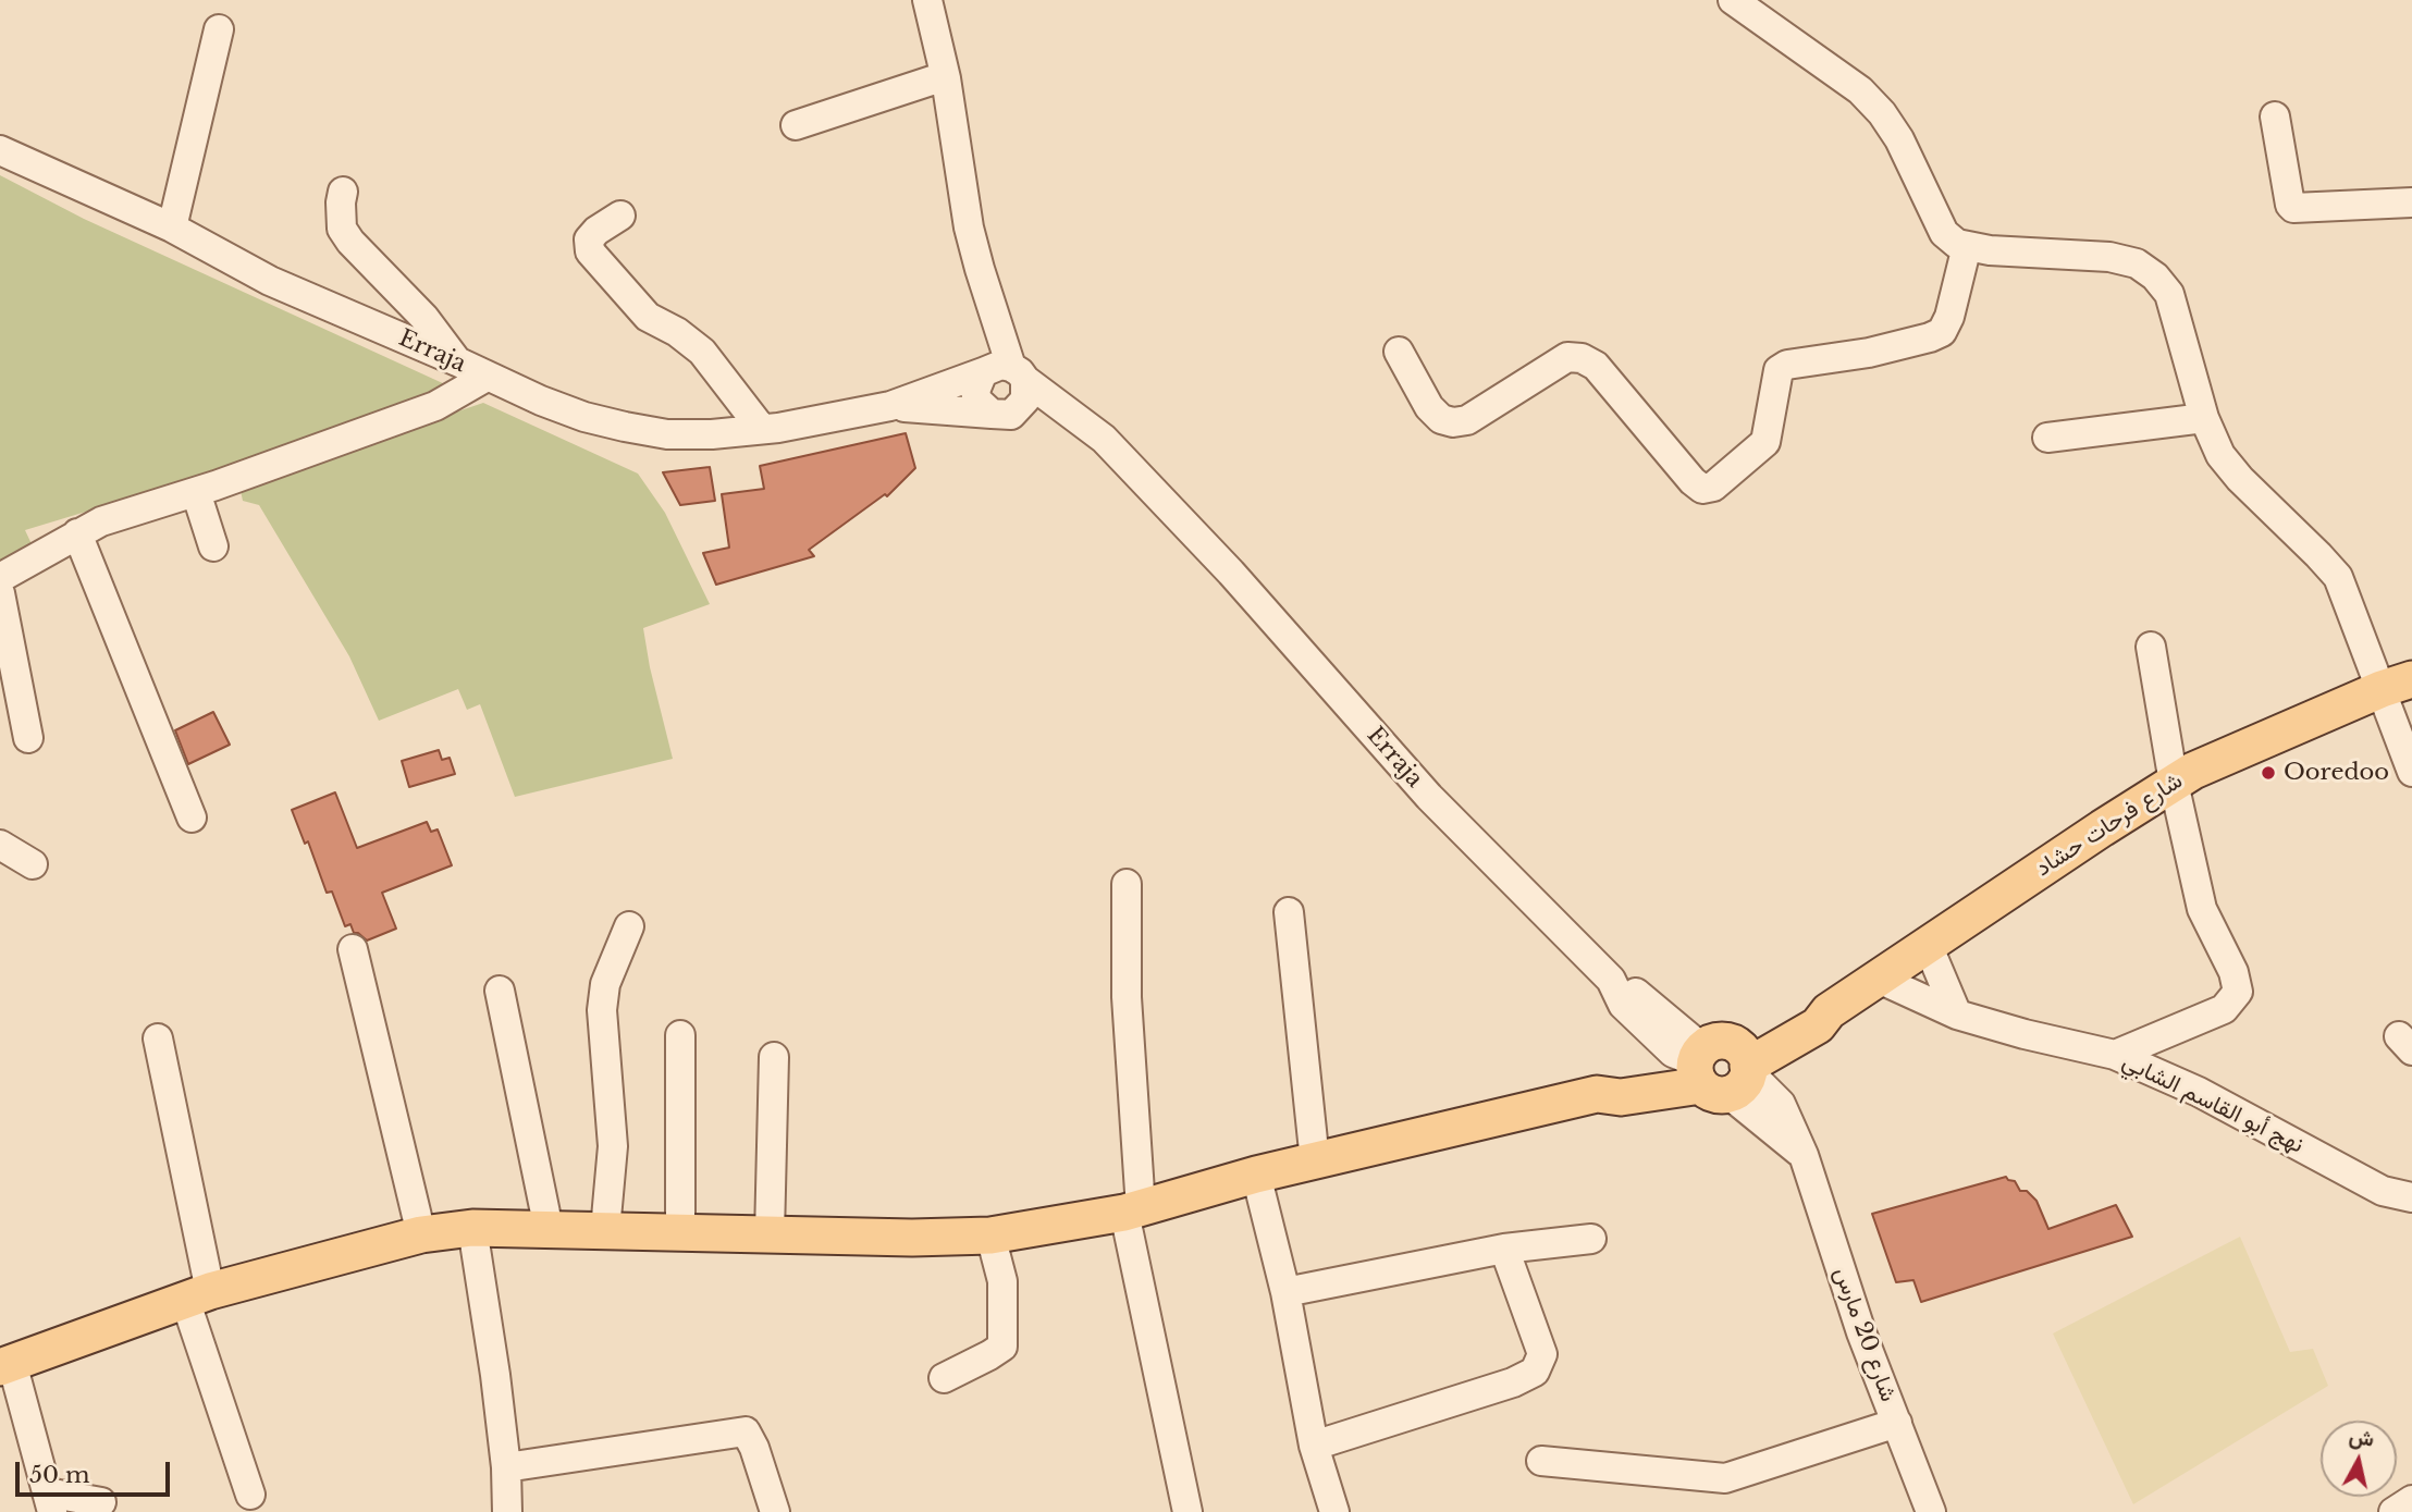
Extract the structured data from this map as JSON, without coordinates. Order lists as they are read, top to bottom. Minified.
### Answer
{"streets":{"main road":["شارع فرحات حشاد"],"street":["Erraja","نهج أبو القاسم الشابي","شارع 20 مارس"]},"crossings":[["Erraja","شارع فرحات حشاد"],["Erraja","شارع 20 مارس"],["شارع فرحات حشاد","نهج أبو القاسم الشابي"],["شارع فرحات حشاد","شارع 20 مارس"]],"places":["Ooredoo"],"scale_bar":"50 m","north":"top"}
